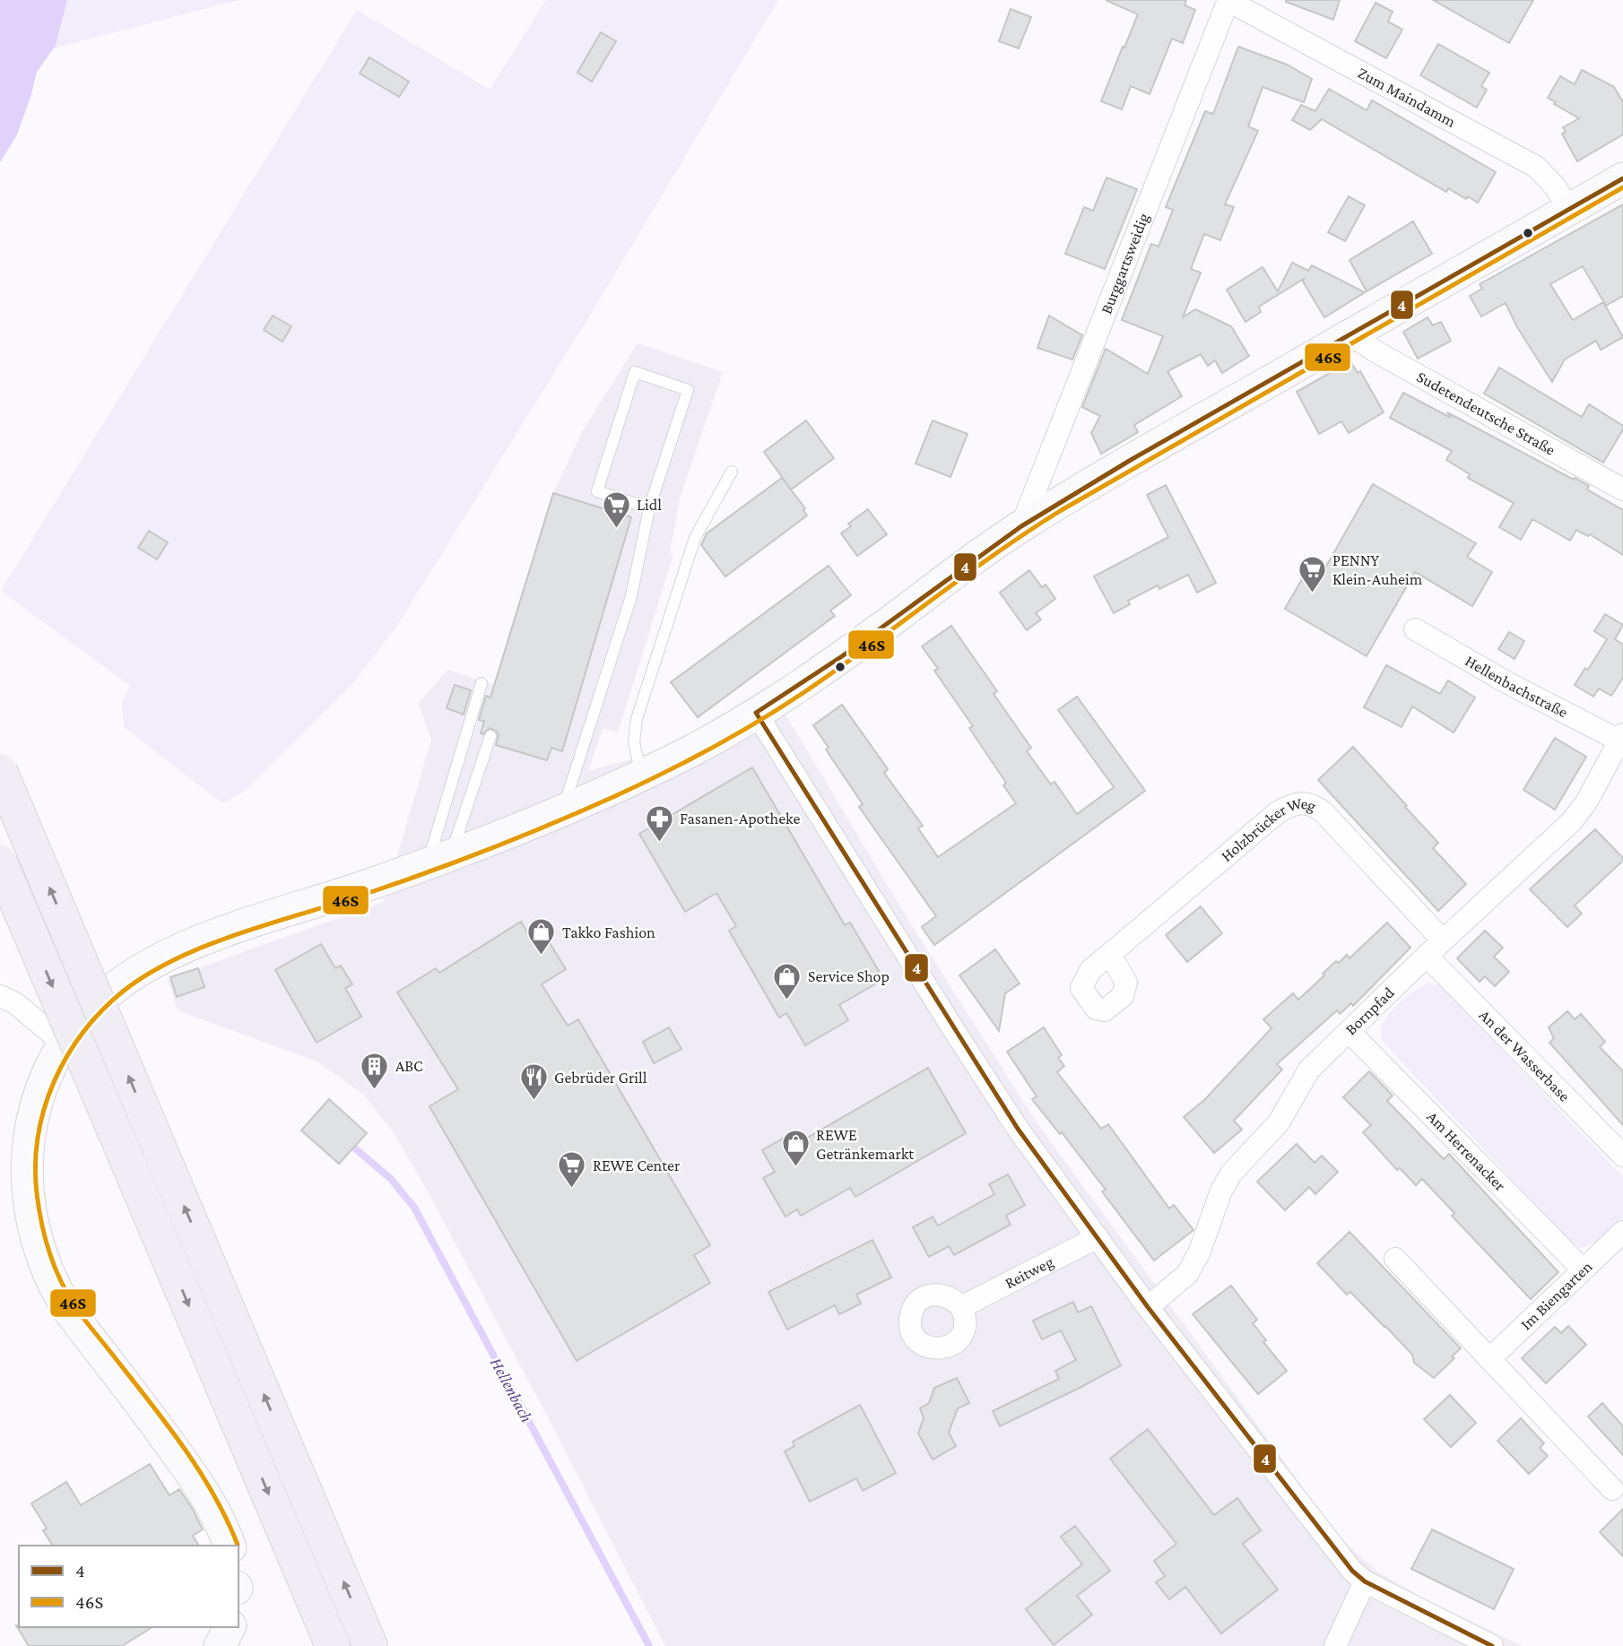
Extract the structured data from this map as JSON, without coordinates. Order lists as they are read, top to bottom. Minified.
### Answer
{"streets":{"street":["Zum Maindamm","Burggartsweidig","Sudetendeutsche Straße","Hellenbachstraße","Holzbrücker Weg","Bornpfad","An der Wasserbase","Am Herrenacker","Reitweg","Im Biengarten"]},"crossings":[["Zum Maindamm","Burggartsweidig"],["Hellenbachstraße","Bornpfad"],["Holzbrücker Weg","Bornpfad"],["Holzbrücker Weg","An der Wasserbase"],["Bornpfad","An der Wasserbase"],["Bornpfad","Am Herrenacker"],["Am Herrenacker","Im Biengarten"]],"water":["Hellenbach"],"places":{"supermarket":["Lidl","PENNY Klein-Auheim","REWE Center"],"pharmacy":["Fasanen-Apotheke"],"shop":["Takko Fashion","Service Shop","REWE Getränkemarkt"],"building":["ABC"],"restaurant":["Gebrüder Grill"]},"lines":["transit line 4","transit line 46S"],"legend":["4","46S"]}
